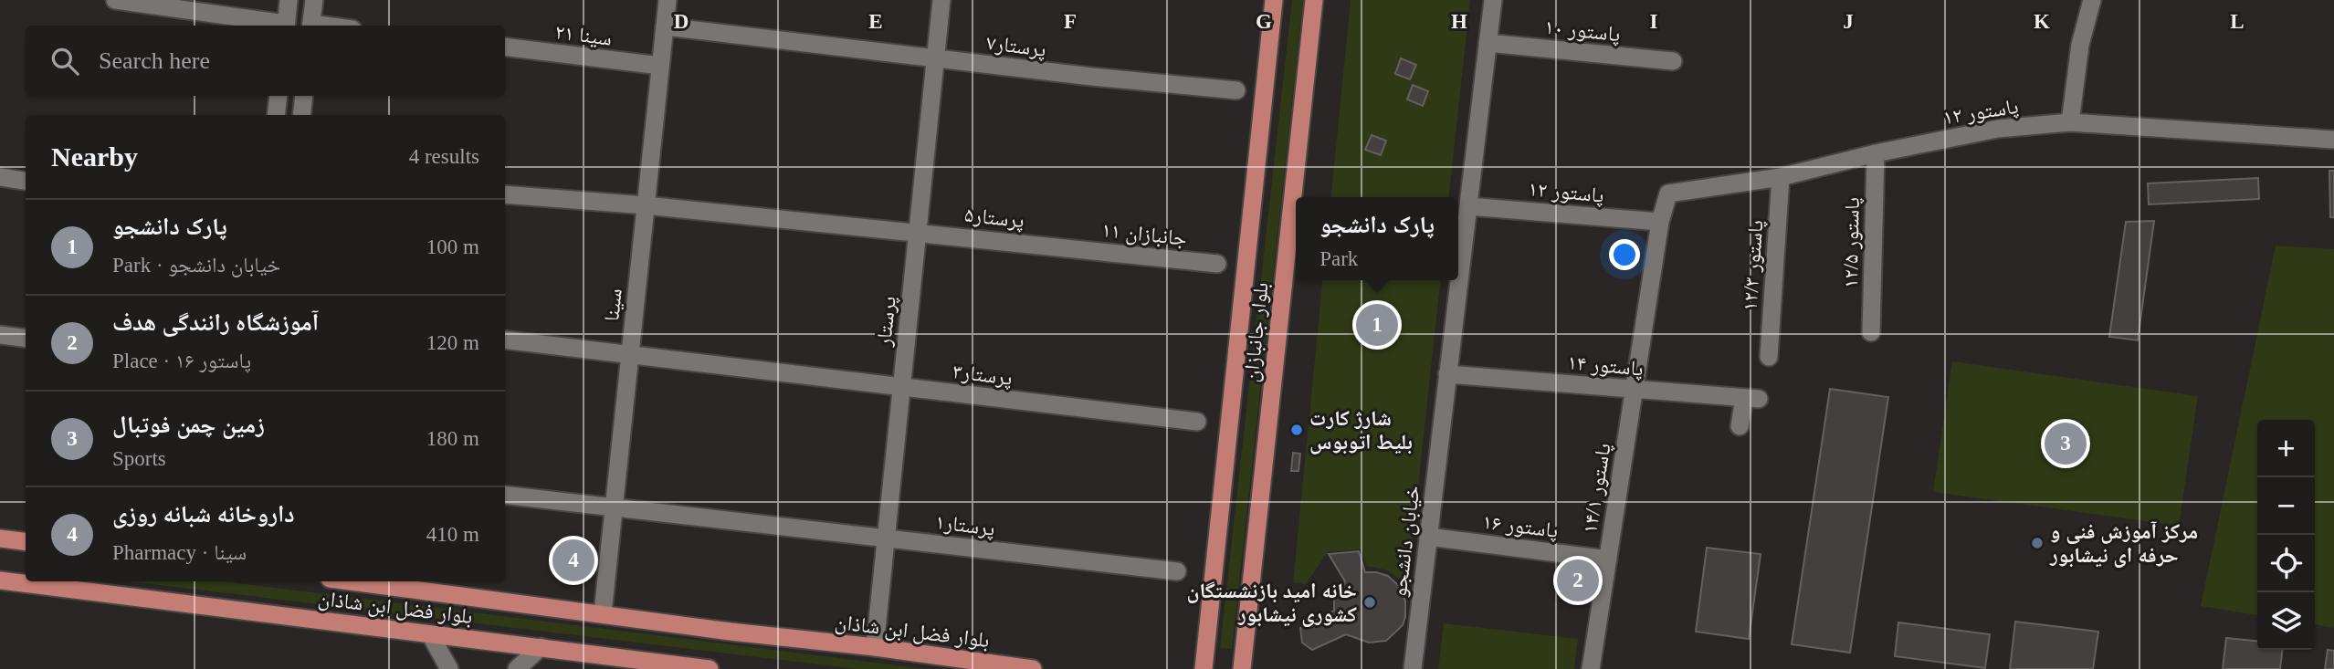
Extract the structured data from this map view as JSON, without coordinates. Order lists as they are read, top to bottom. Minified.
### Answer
{"streets":{"main road":["بلوار جانبازان","بلوار فضل ابن شاذان"],"street":["پاستور ۱۰","سینا ۲۱","پرستار۷","۱۲ پاستور","پاستور ۱۲","پرستار۵","جانبازان ۱۱","پاستور ۱۲/۵","پاستور ۱۲/۳","سینا","پرستار","پاستور ۱۴","پرستار۳","پاستور ۱۴/۱","پرستار۱","پاستور ۱۶","خیابان دانشجو"]},"crossings":[["پاستور ۱۰","خیابان دانشجو"],["سینا ۲۱","سینا"],["پرستار۷","سینا"],["پرستار۷","پرستار"],["۱۲ پاستور","پاستور ۱۲"],["۱۲ پاستور","پاستور ۱۲/۵"],["۱۲ پاستور","پاستور ۱۲/۳"],["۱۲ پاستور","پاستور ۱۴/۱"],["پاستور ۱۲","پاستور ۱۴/۱"],["پاستور ۱۲","خیابان دانشجو"],["پرستار۵","جانبازان ۱۱"],["پرستار۵","سینا"],["پرستار۵","پرستار"],["سینا","پرستار۳"],["سینا","پرستار۱"],["سینا","بلوار فضل ابن شاذان"],["پرستار","پرستار۳"],["پرستار","پرستار۱"],["پرستار","بلوار فضل ابن شاذان"],["پاستور ۱۴","پاستور ۱۴/۱"],["پاستور ۱۴","خیابان دانشجو"],["پاستور ۱۴/۱","پاستور ۱۶"],["پاستور ۱۶","خیابان دانشجو"]],"places":["شارژ کارت بلیط اتوبوس","مرکز آموزش فنی و حرفه ای نیشابور","خانه امید بازنشستگان کشوری نیشابور"],"page":{"search":"Search here","heading":["Nearby","4 results"],"popup":["پارک دانشجو","Park"],"list":[{"mark":"1","name":"پارک دانشجو","note":"Park · خیابان دانشجو","value":"100 m"},{"mark":"2","name":"آموزشگاه رانندگی هدف","note":"Place · پاستور ۱۶","value":"120 m"},{"mark":"3","name":"زمین چمن فوتبال","note":"Sports","value":"180 m"},{"mark":"4","name":"داروخانه شبانه روزی","note":"Pharmacy · سینا","value":"410 m"}],"pins":["1","3","4","2"],"map_buttons":["+","−"]},"grid":{"columns":["D","E","F","G","H","I","J","K","L"]}}
